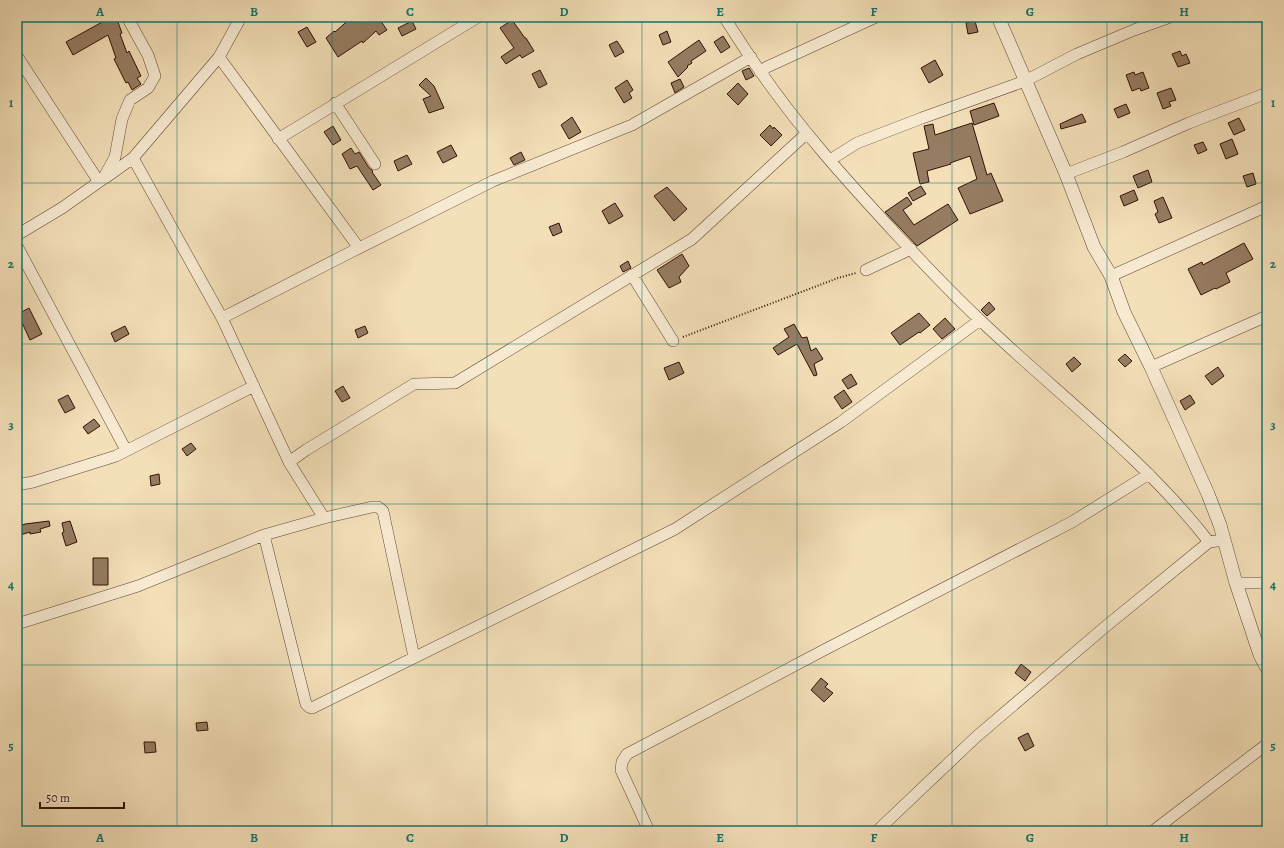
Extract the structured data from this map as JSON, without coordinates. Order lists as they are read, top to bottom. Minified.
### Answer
{"scale_bar":"50 m","grid":{"columns":["A","B","C","D","E","F","G","H"],"rows":["1","2","3","4","5"]}}
